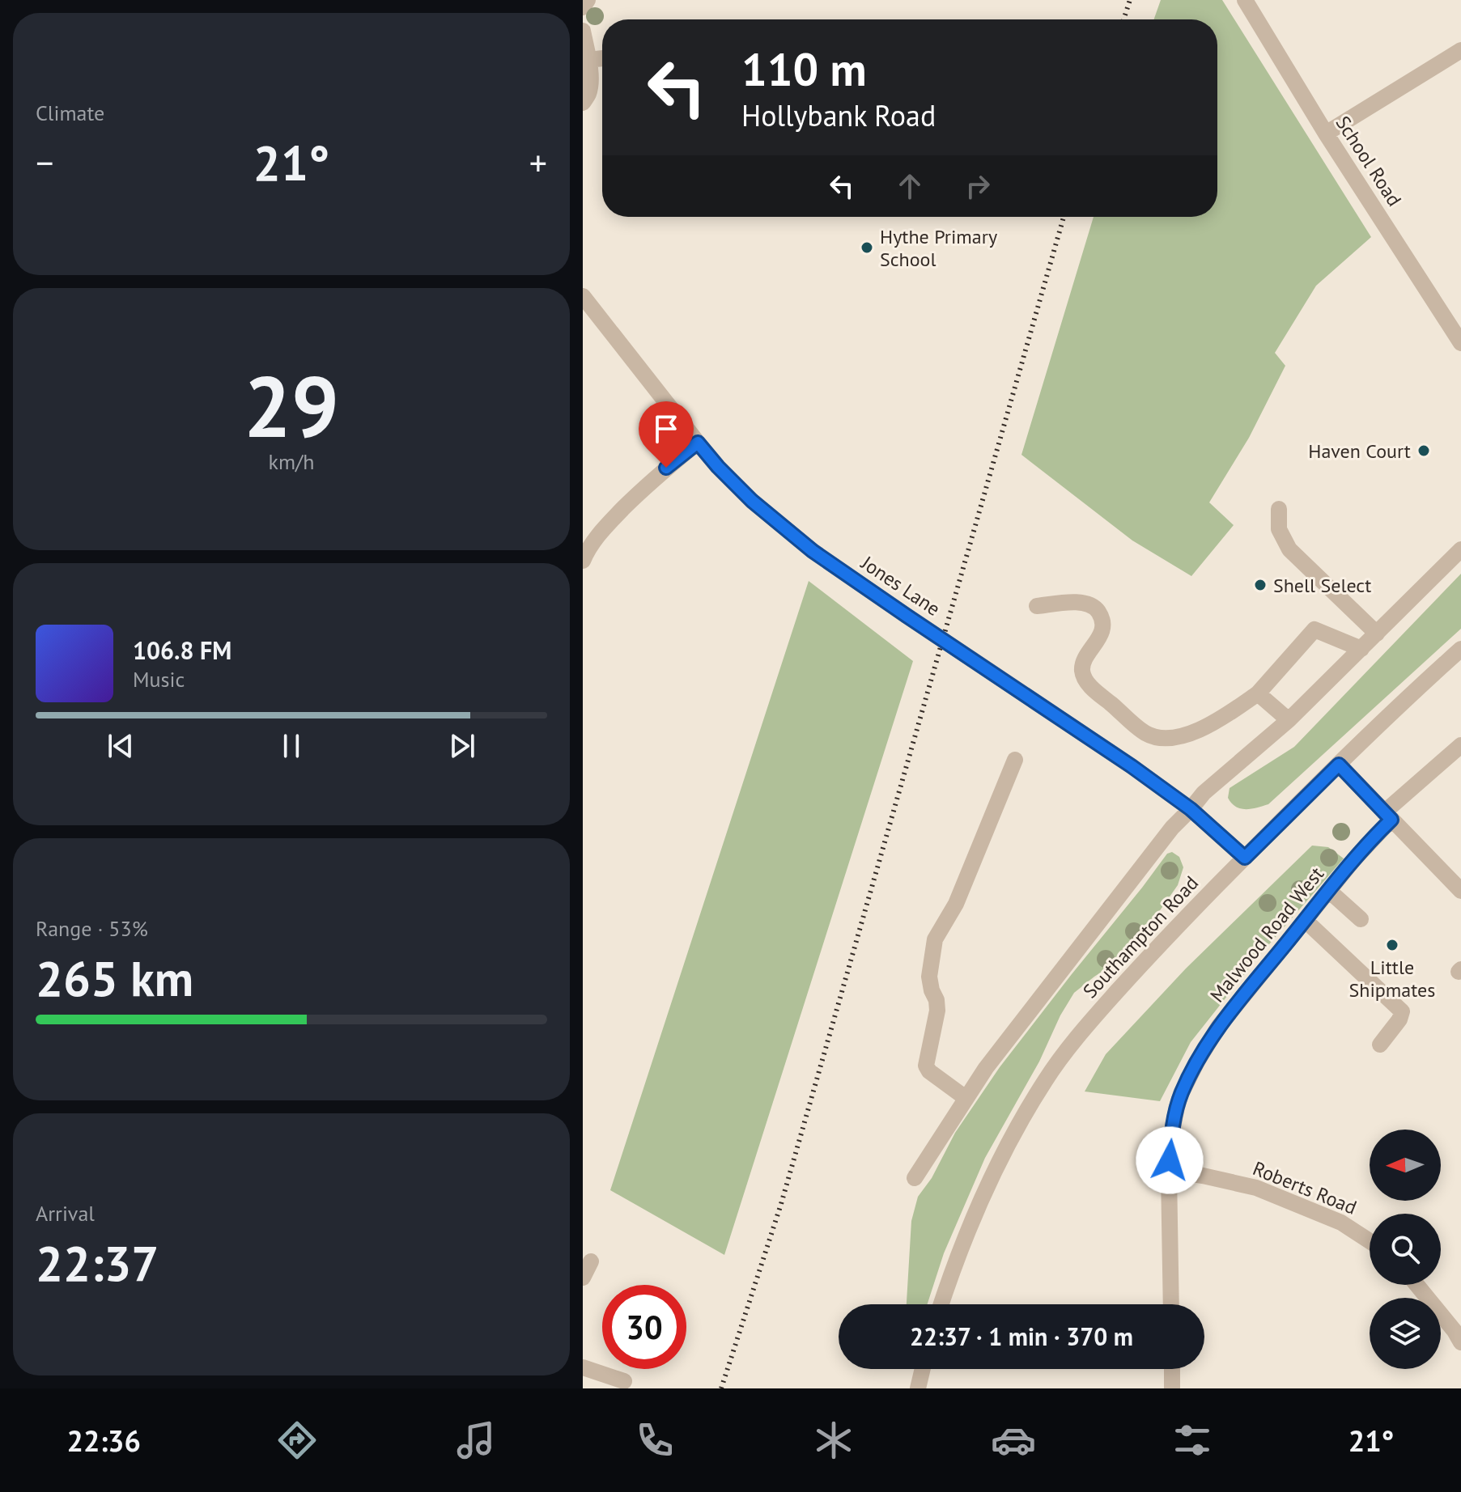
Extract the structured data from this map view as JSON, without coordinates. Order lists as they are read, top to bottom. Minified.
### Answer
{"streets":{"street":["School Road","Jones Lane","Malwood Road West","Southampton Road","Roberts Road"]},"crossings":[["Jones Lane","Southampton Road"],["Malwood Road West","Roberts Road"]],"places":["Hythe Primary School","Haven Court","Shell Select","Little Shipmates"],"north":"left","page":{"tile":["Climate",["29","km/h"],["Range · 53%","265 km"],["Arrival","22:37"]],"turn":["110 m","Hollybank Road"],"heat":["−","21°","+"],"song":["106.8 FM","Music"],"limit":"30","trip":"22:37 · 1 min · 370 m","tabs":["22:36","21°"]}}
